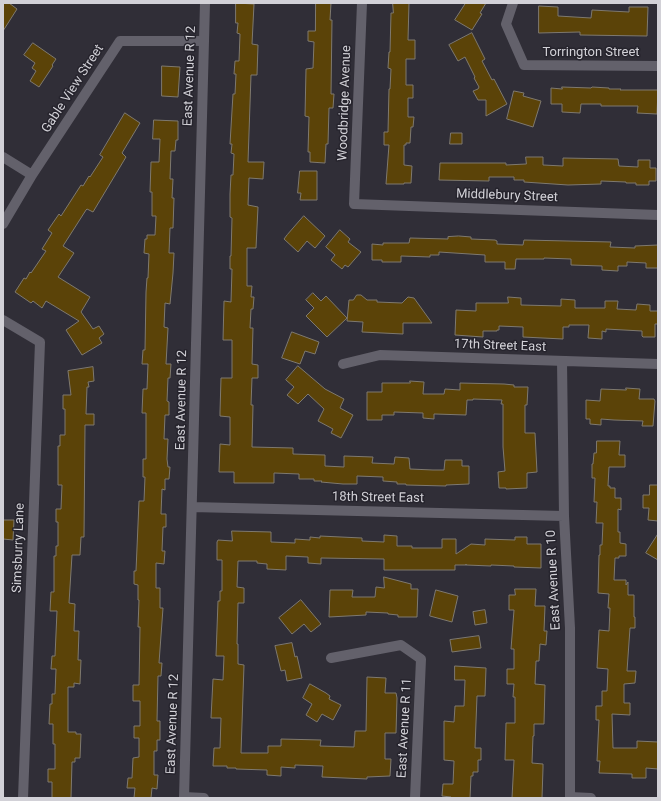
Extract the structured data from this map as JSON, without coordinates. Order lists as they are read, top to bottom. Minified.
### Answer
{"streets":{"street":["Torrington Street","East Avenue R 12","Gable View Street","Woodbridge Avenue","Middlebury Street","17th Street East","18th Street East","Simsburry Lane","East Avenue R 10","East Avenue R 11"]},"crossings":[["East Avenue R 12","Gable View Street"],["East Avenue R 12","18th Street East"],["Woodbridge Avenue","Middlebury Street"],["17th Street East","East Avenue R 10"],["18th Street East","East Avenue R 10"]]}
